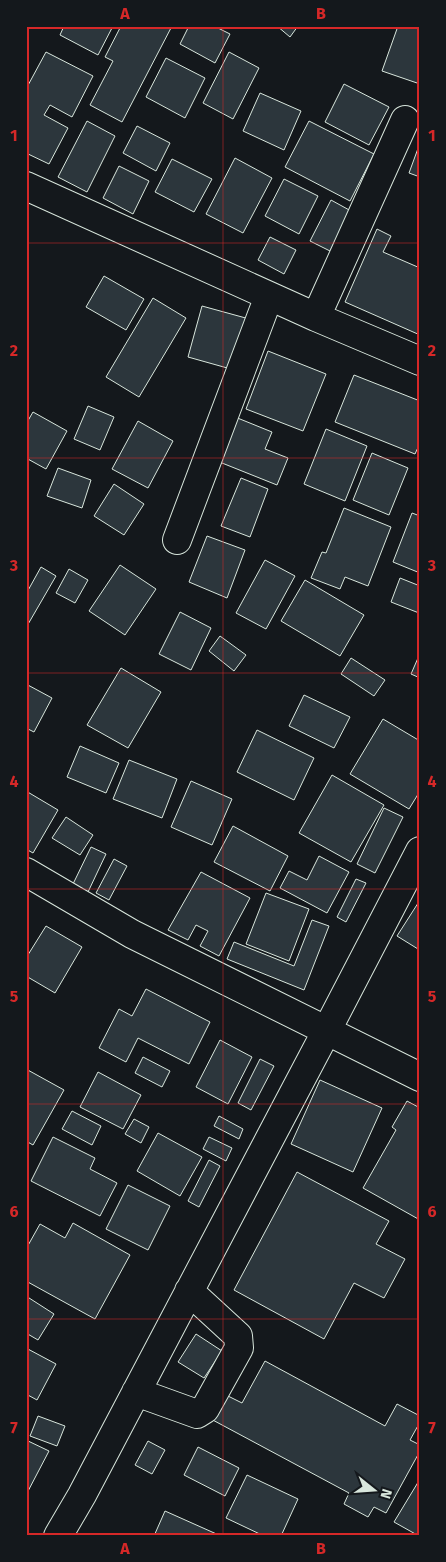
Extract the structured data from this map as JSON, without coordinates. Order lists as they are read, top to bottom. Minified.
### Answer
{"north":"right","grid":{"columns":["A","B"],"rows":["1","2","3","4","5","6","7"]}}
